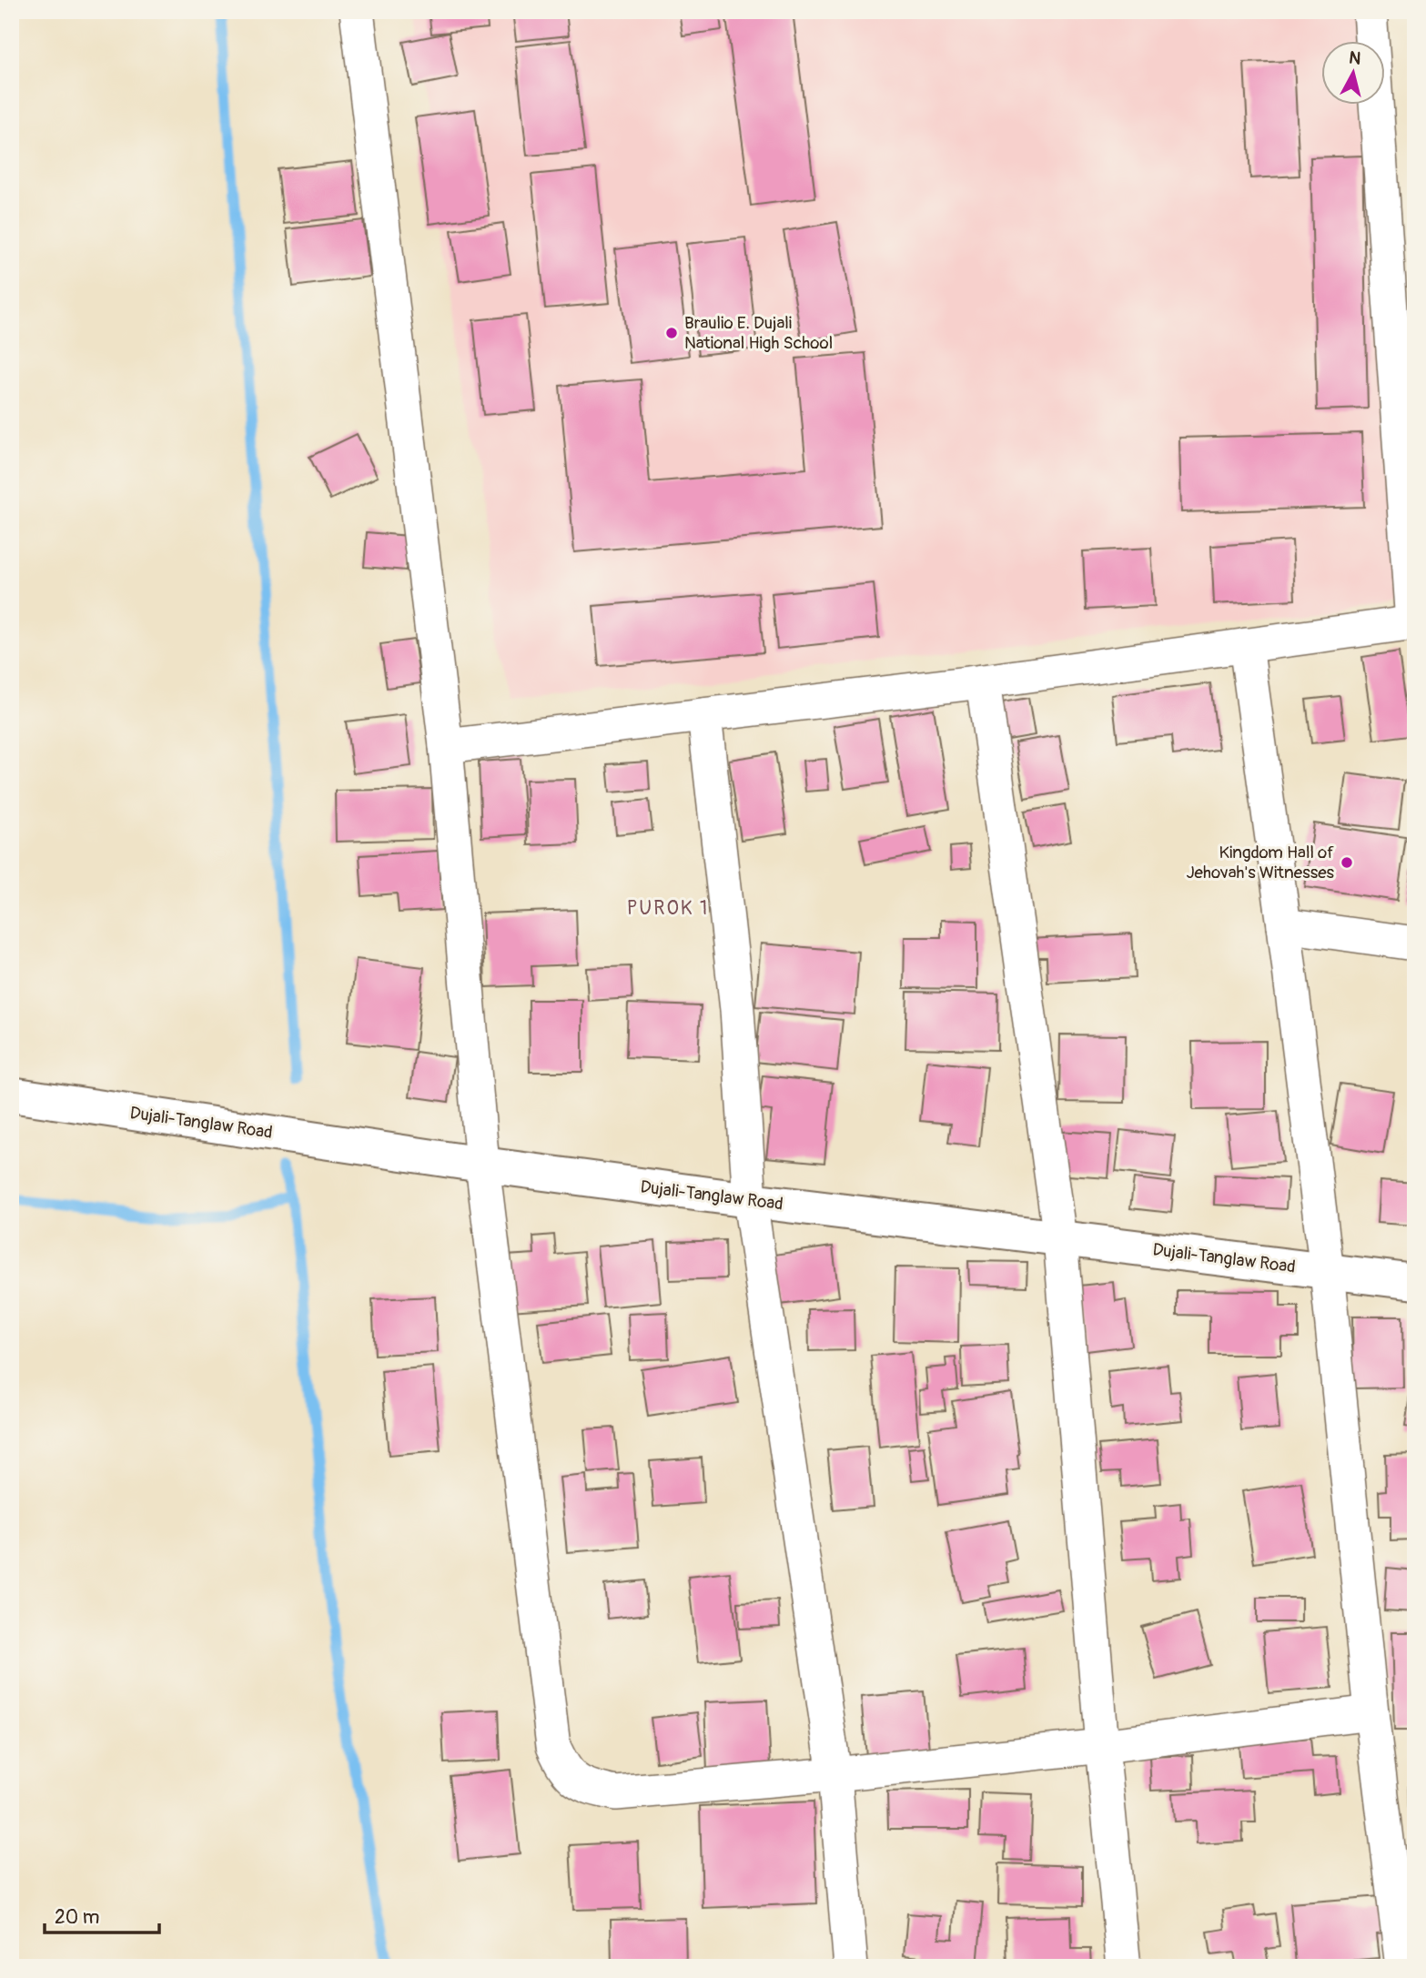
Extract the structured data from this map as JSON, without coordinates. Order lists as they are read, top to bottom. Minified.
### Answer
{"streets":{"street":["Dujali-Tanglaw Road"]},"districts":["PUROK 1"],"places":["Braulio E. Dujali National High School","Kingdom Hall of Jehovah's Witnesses"],"scale_bar":"20 m","north":"top"}
